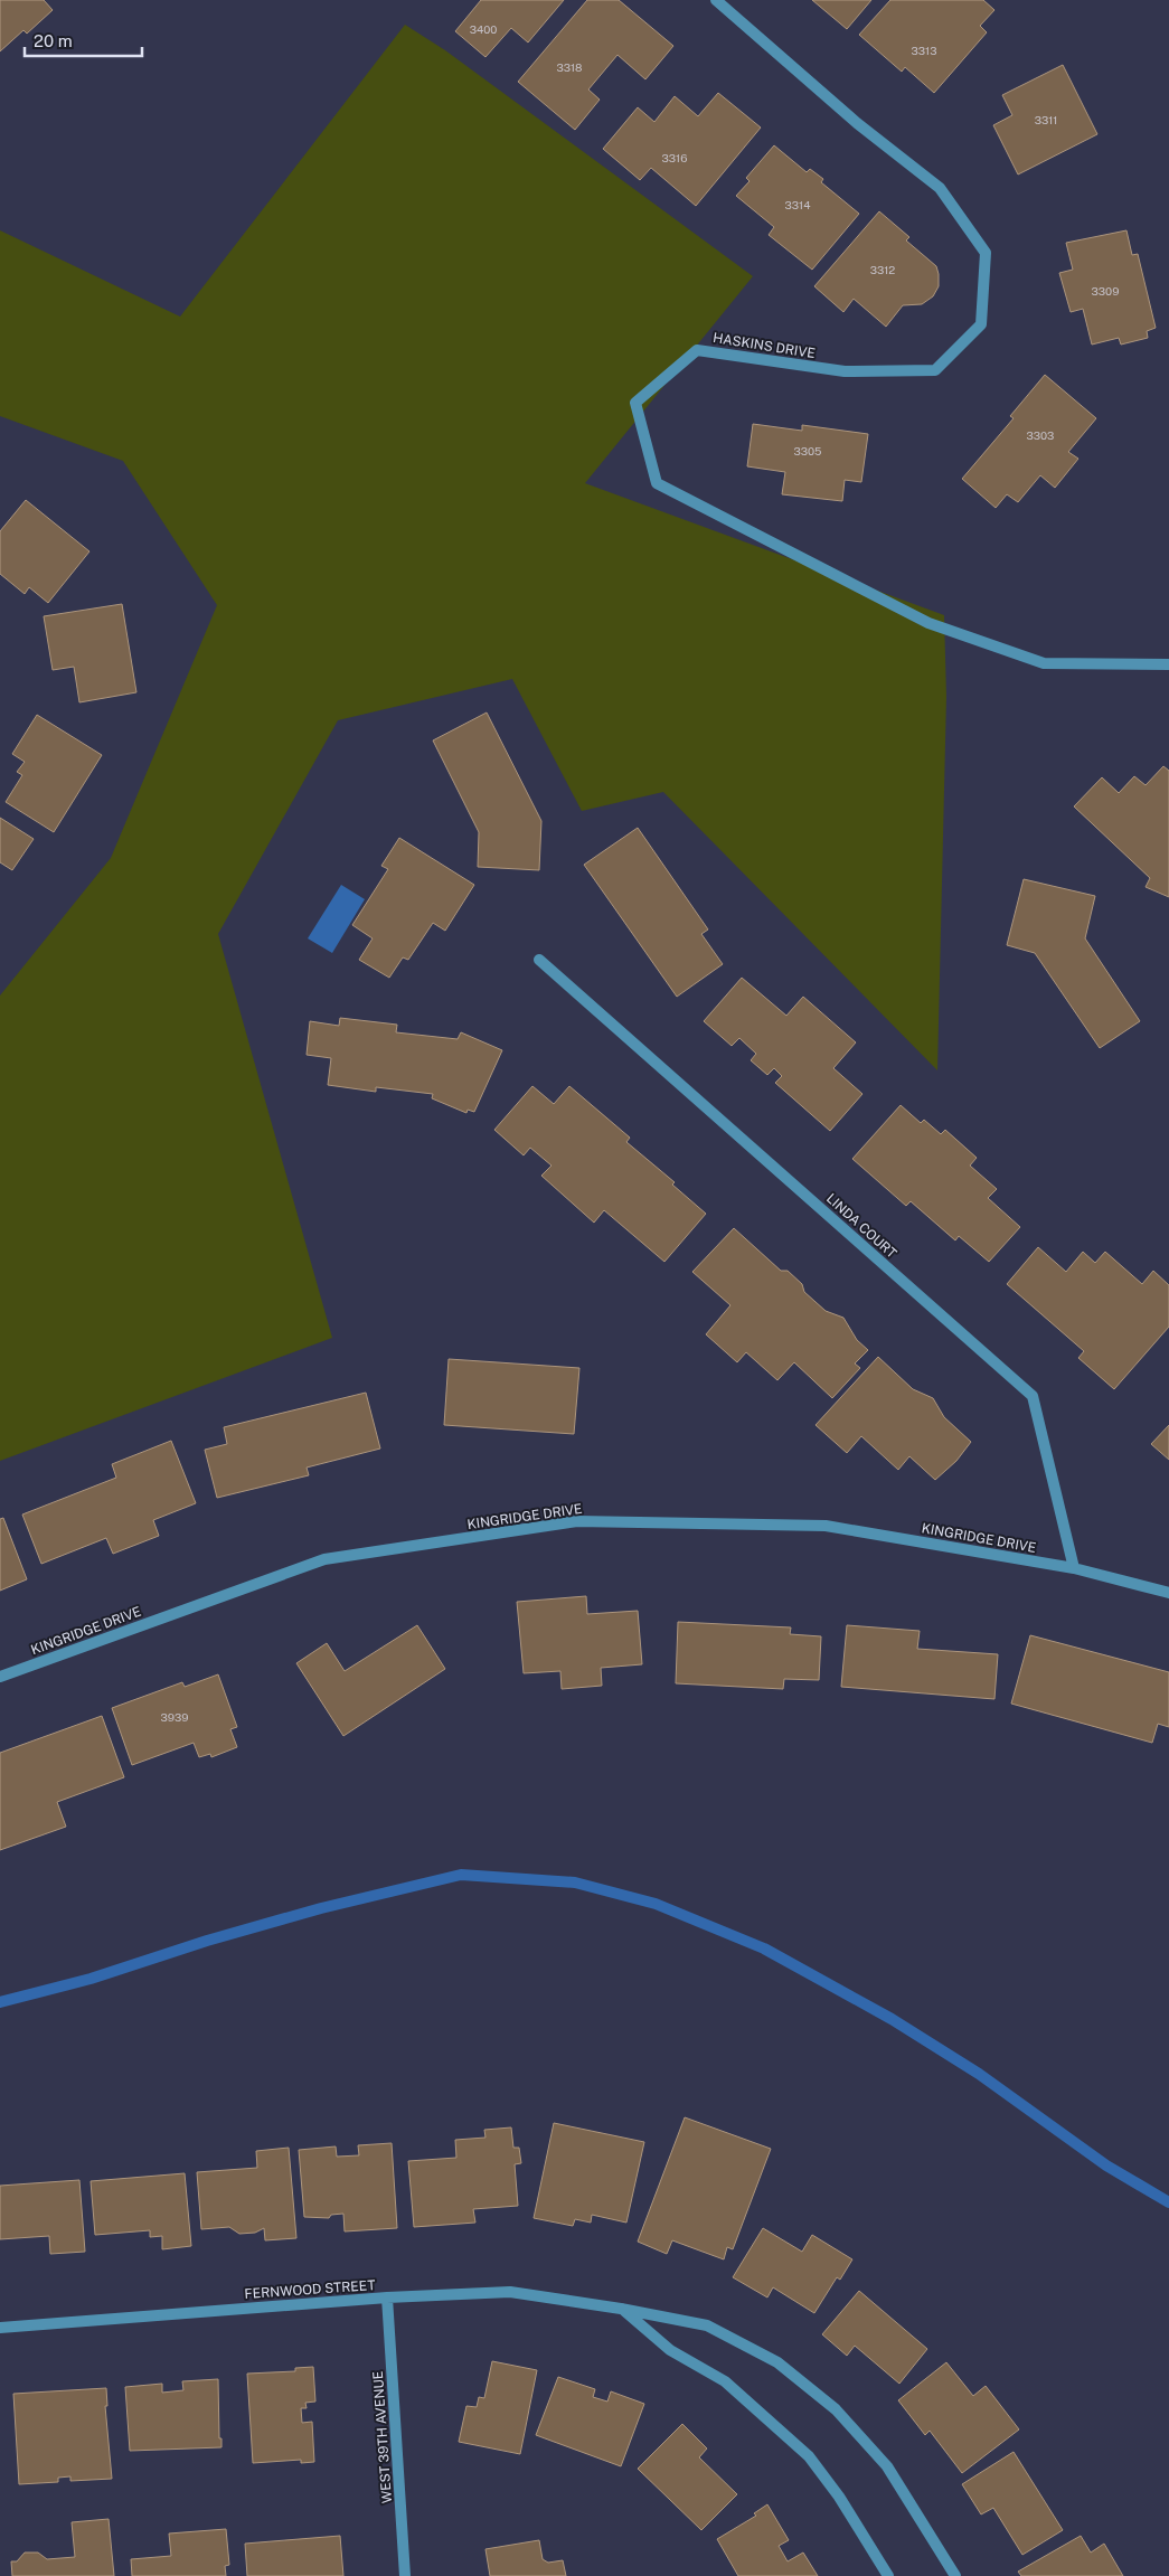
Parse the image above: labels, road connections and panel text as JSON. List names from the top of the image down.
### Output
{
  "streets": {
    "street": [
      "HASKINS DRIVE",
      "LINDA COURT",
      "KINGRIDGE DRIVE",
      "FERNWOOD STREET",
      "WEST 39TH AVENUE"
    ]
  },
  "crossings": [
    ["LINDA COURT", "KINGRIDGE DRIVE"],
    ["FERNWOOD STREET", "WEST 39TH AVENUE"]
  ],
  "house_numbers": [
    "3400",
    "3313",
    "3318",
    "3311",
    "3316",
    "3314",
    "3312",
    "3309",
    "3303",
    "3305",
    "3939"
  ],
  "scale_bar": "20 m"
}
